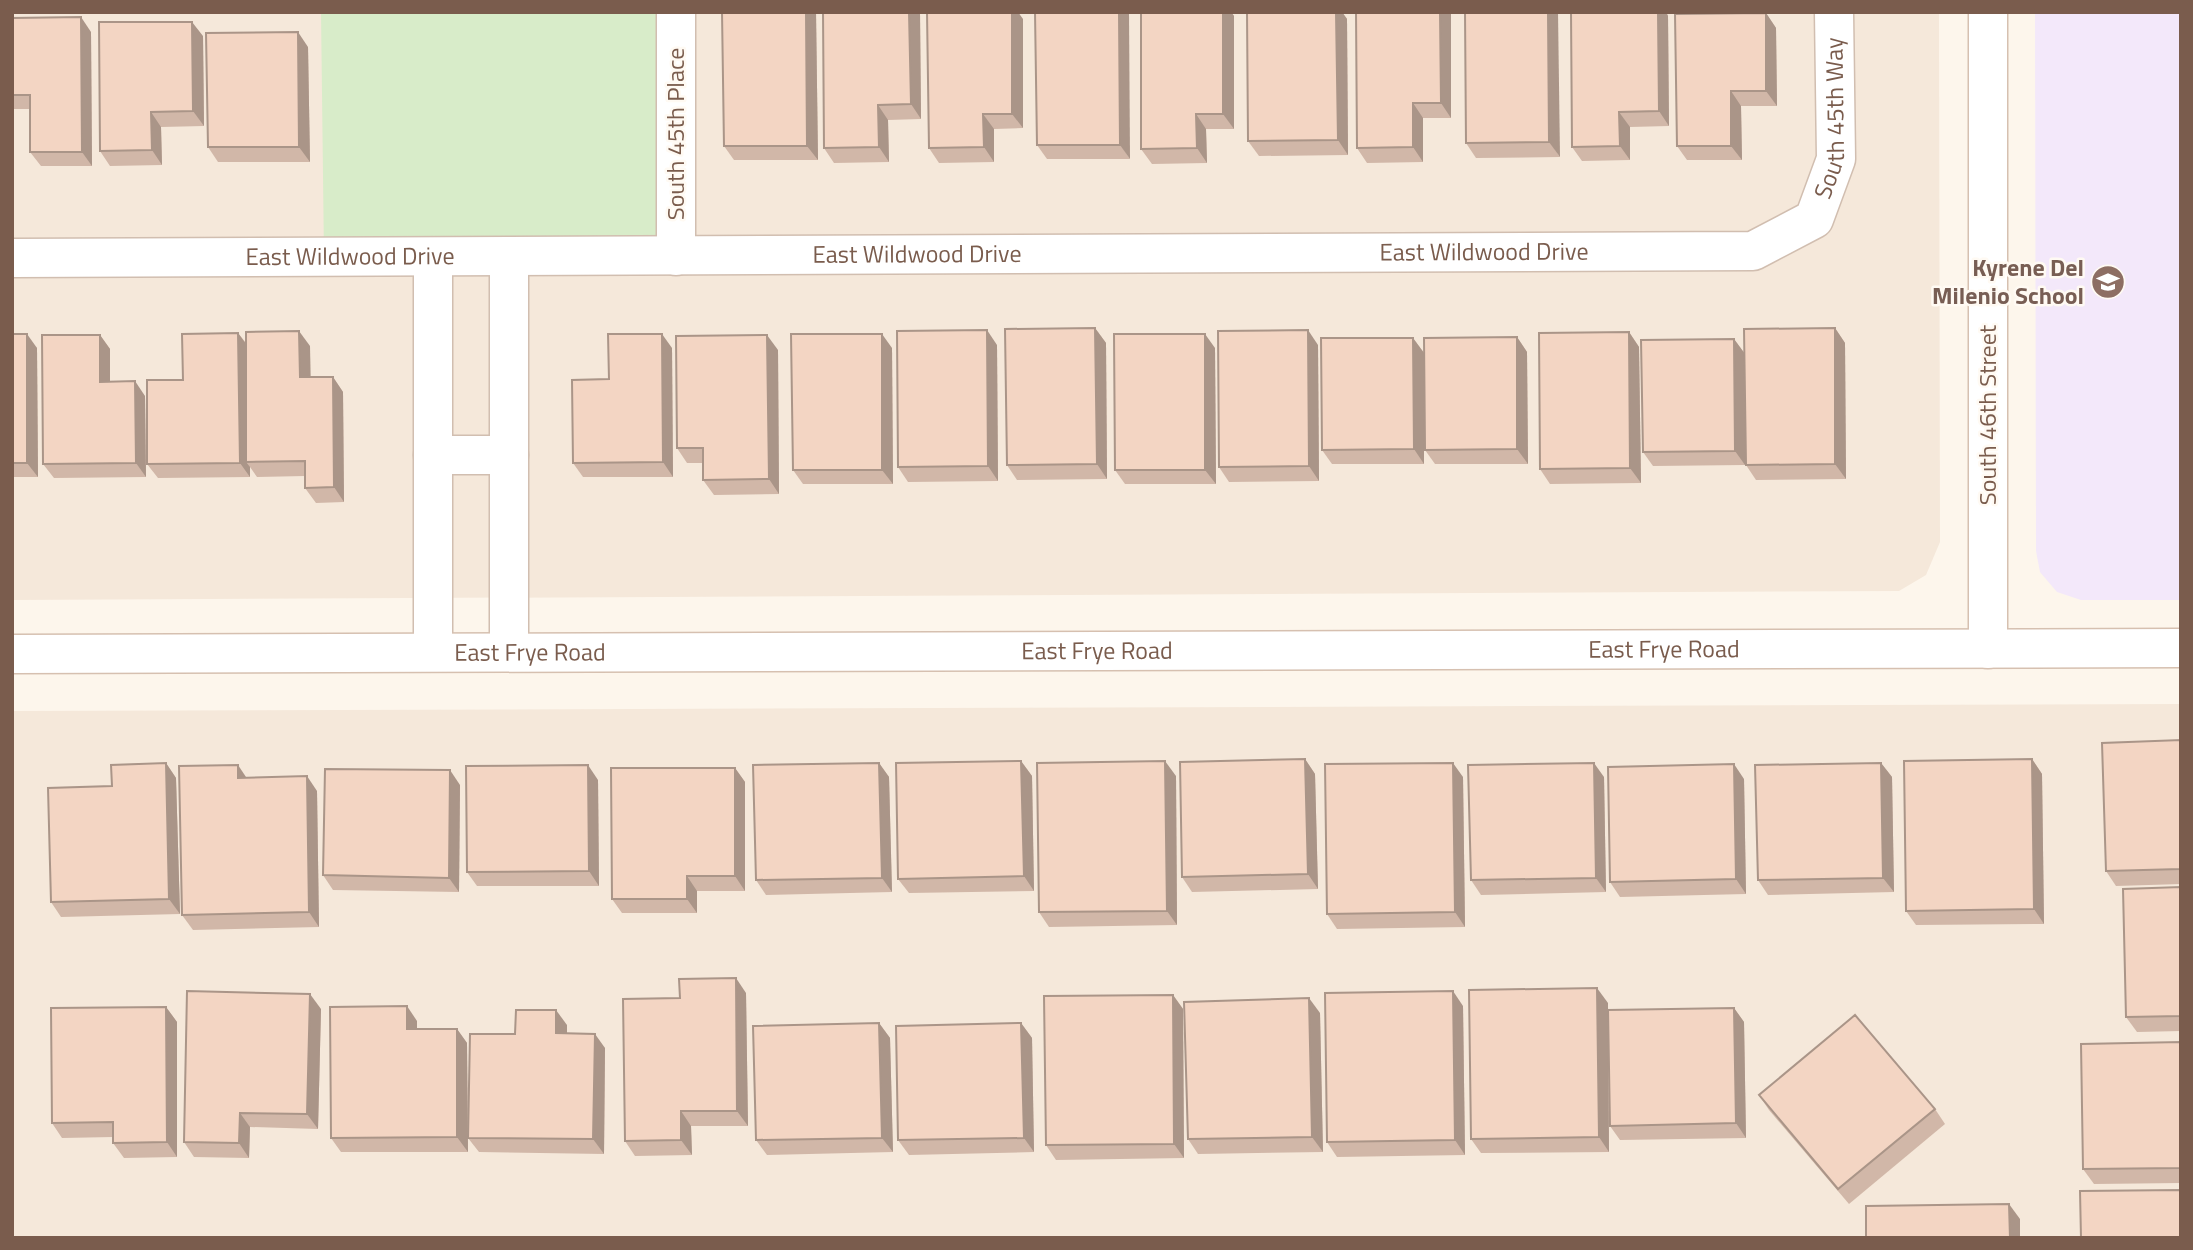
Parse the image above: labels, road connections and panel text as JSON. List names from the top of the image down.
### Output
{
  "streets": {
    "street": [
      "South 45th Way",
      "South 45th Place",
      "East Wildwood Drive",
      "South 46th Street",
      "East Frye Road"
    ]
  },
  "crossings": [
    ["South 45th Way", "East Wildwood Drive"],
    ["South 45th Place", "East Wildwood Drive"],
    ["South 46th Street", "East Frye Road"]
  ],
  "places": {
    "school or university": ["Kyrene Del Milenio School"]
  }
}
